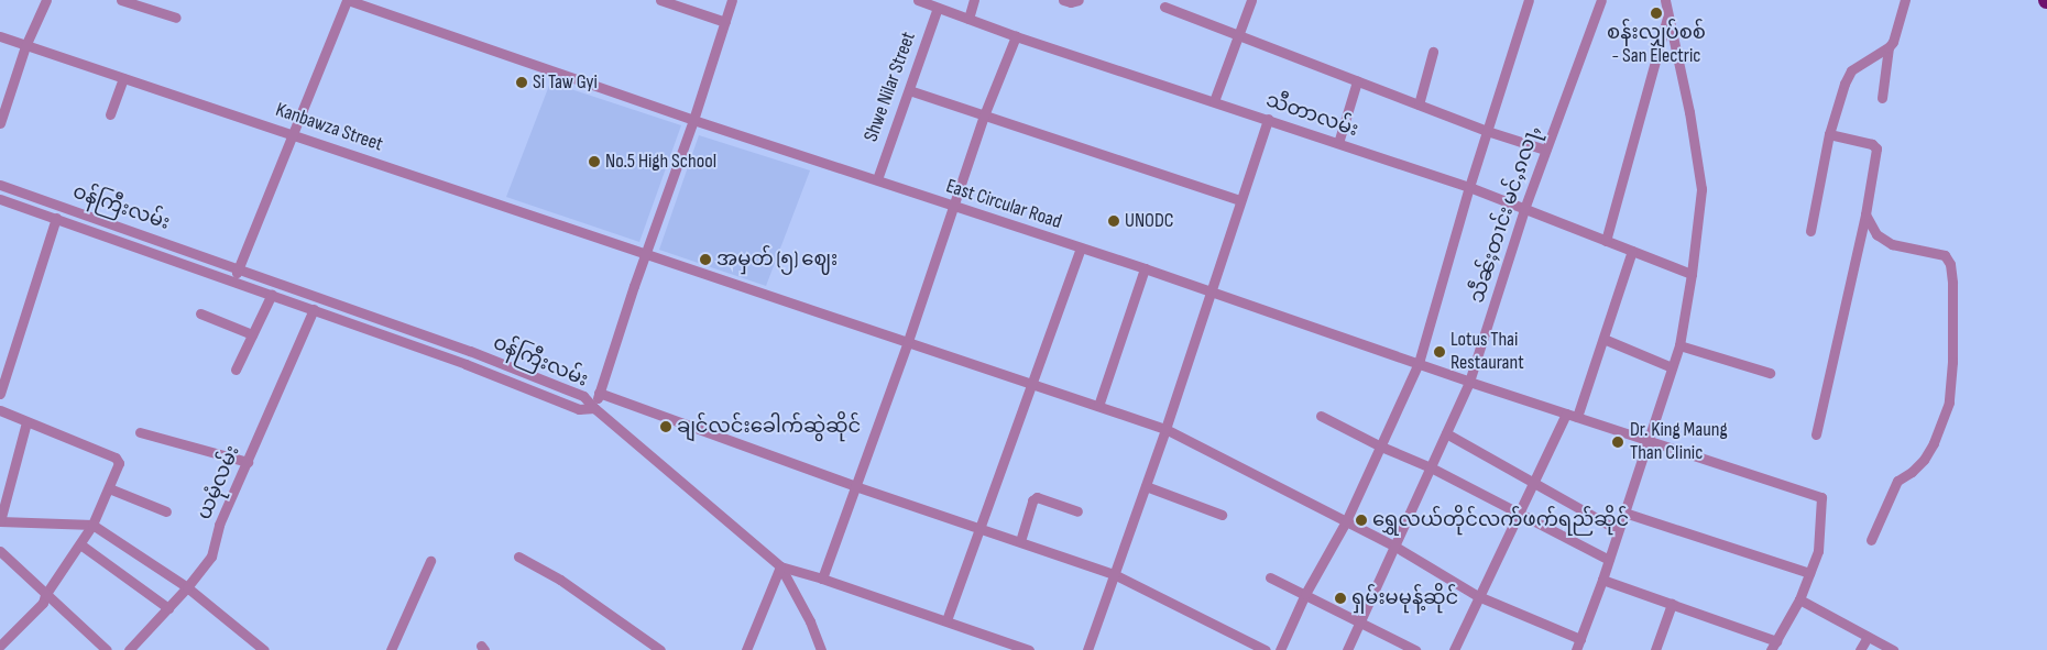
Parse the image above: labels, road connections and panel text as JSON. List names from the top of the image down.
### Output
{
  "streets": {
    "street": [
      "Shwe Nilar Street",
      "သီတာလမ်း",
      "Kanbawza Street",
      "East Circular Road",
      "ဝန်ကြီးလမ်း",
      "သဵၼ်ႈတၢင်း မင်ႇၵလႃႇ",
      "ယမုံလမ်း"
    ]
  },
  "crossings": [
    ["Shwe Nilar Street", "သီတာလမ်း"],
    ["Shwe Nilar Street", "East Circular Road"],
    ["သီတာလမ်း", "သဵၼ်ႈတၢင်း မင်ႇၵလႃႇ"],
    ["Kanbawza Street", "သဵၼ်ႈတၢင်း မင်ႇၵလႃႇ"],
    ["East Circular Road", "သဵၼ်ႈတၢင်း မင်ႇၵလႃႇ"],
    ["ဝန်ကြီးလမ်း", "ယမုံလမ်း"]
  ],
  "places": [
    "စန်းလျှပ်စစ် - San Electric",
    "Si Taw Gyi",
    "No.5 High School",
    "UNODC",
    "အမှတ် (၅) ဈေး",
    "Lotus Thai Restaurant",
    "ချင်လင်းခေါက်ဆွဲဆိုင်",
    "Dr. King Maung Than Clinic",
    "ရွှေလယ်တိုင်လက်ဖက်ရည်ဆိုင်",
    "ရှမ်းမမုန့်ဆိုင်"
  ]
}
